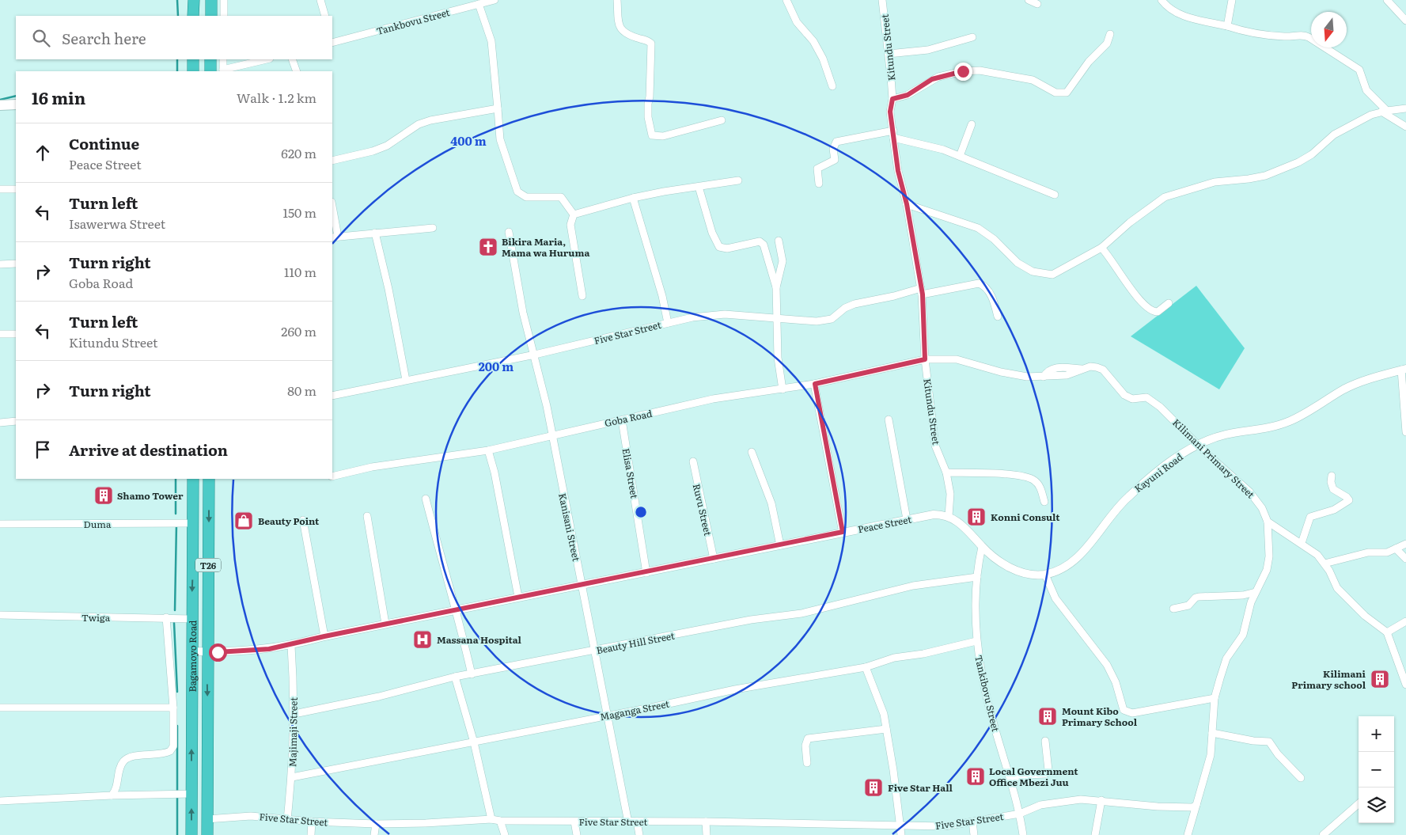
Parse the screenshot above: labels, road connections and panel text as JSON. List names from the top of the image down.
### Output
{
  "streets": {
    "highway": ["T26", "Bagamoyo Road"],
    "street": [
      "Tankbovu Street",
      "Kitundu Street",
      "Five Star Street",
      "Goba Road",
      "Kilimani Primary Street",
      "Kayuni Road",
      "Elisa Street",
      "Ruvu Street",
      "Duma",
      "Peace Street",
      "Kanisani Street",
      "Twiga",
      "Beauty Hill Street",
      "Tankibovu Street",
      "Maganga Street",
      "Majimaji Street"
    ]
  },
  "crossings": [
    ["Kitundu Street", "Five Star Street"],
    ["Kitundu Street", "Goba Road"],
    ["Kitundu Street", "Kilimani Primary Street"],
    ["Kitundu Street", "Peace Street"],
    ["Five Star Street", "Kanisani Street"],
    ["Five Star Street", "Bagamoyo Road"],
    ["Five Star Street", "Tankibovu Street"],
    ["Five Star Street", "Majimaji Street"],
    ["Goba Road", "Kilimani Primary Street"],
    ["Goba Road", "Elisa Street"],
    ["Goba Road", "Kanisani Street"],
    ["Kilimani Primary Street", "Kayuni Road"],
    ["Elisa Street", "Peace Street"],
    ["Ruvu Street", "Peace Street"],
    ["Duma", "Bagamoyo Road"],
    ["Peace Street", "Kanisani Street"],
    ["Peace Street", "Bagamoyo Road"],
    ["Peace Street", "Majimaji Street"],
    ["Kanisani Street", "Beauty Hill Street"],
    ["Kanisani Street", "Maganga Street"],
    ["Twiga", "Bagamoyo Road"],
    ["Beauty Hill Street", "Tankibovu Street"],
    ["Beauty Hill Street", "Majimaji Street"],
    ["Tankibovu Street", "Maganga Street"],
    ["Maganga Street", "Majimaji Street"]
  ],
  "places": {
    "church": ["Bikira Maria, Mama wa Huruma"],
    "building": [
      "Shamo Tower",
      "Konni Consult",
      "Kilimani Primary school",
      "Mount Kibo Primary School",
      "Local Government Office Mbezi Juu",
      "Five Star Hall"
    ],
    "shop": ["Beauty Point"],
    "hospital": ["Massana Hospital"]
  },
  "north": "bottom",
  "page": {
    "search": "Search here",
    "heading": ["16 min", "Walk · 1.2 km"],
    "list": [
      ["Continue", "Peace Street", "620 m"],
      ["Turn left", "Isawerwa Street", "150 m"],
      ["Turn right", "Goba Road", "110 m"],
      ["Turn left", "Kitundu Street", "260 m"],
      ["Turn right", "80 m"],
      "Arrive at destination"
    ],
    "map_buttons": ["+", "−"]
  },
  "rings": ["400 m", "200 m"]
}
